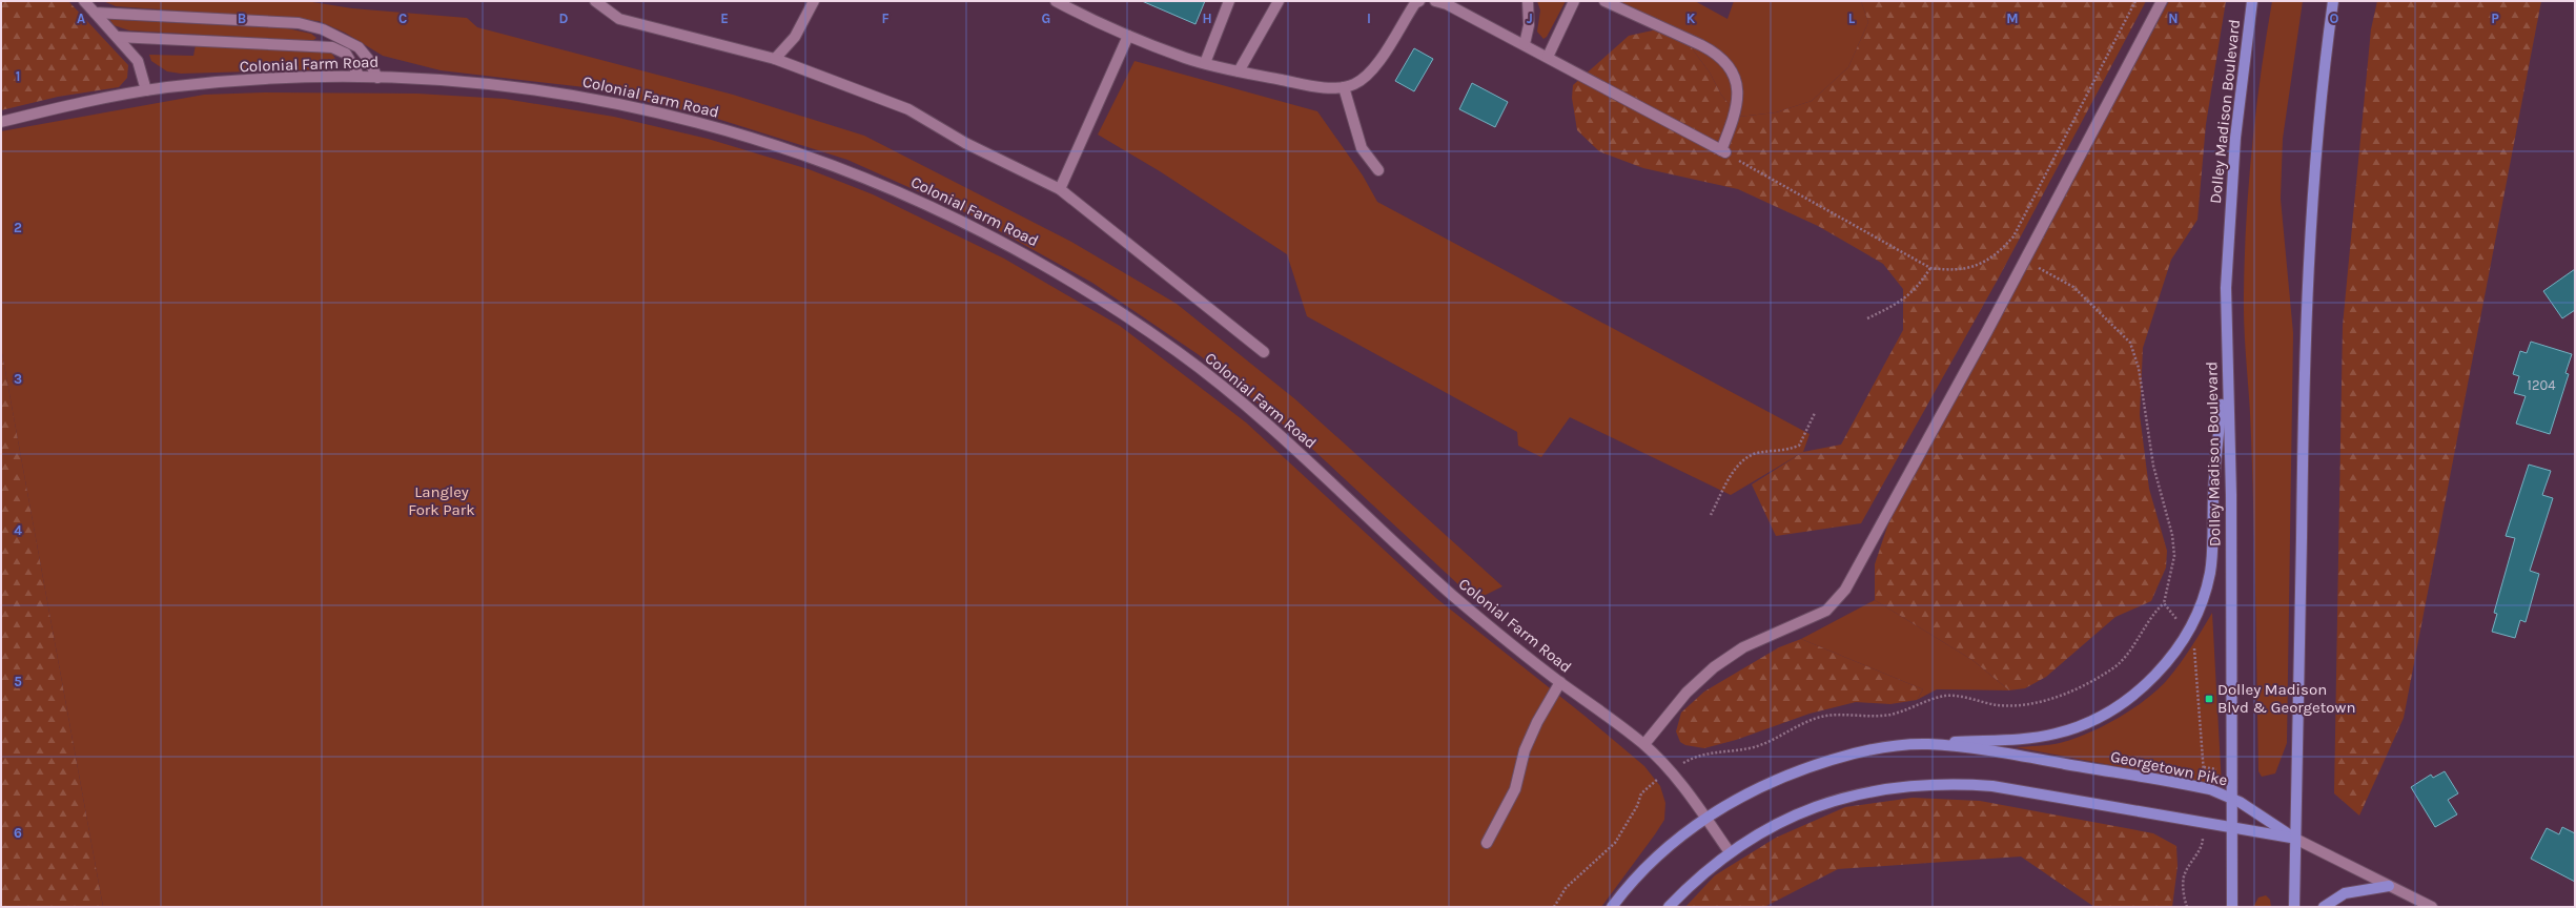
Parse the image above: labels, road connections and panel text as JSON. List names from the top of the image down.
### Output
{
  "streets": {
    "main road": ["Dolley Madison Boulevard", "Georgetown Pike"],
    "street": ["Colonial Farm Road"]
  },
  "crossings": [
    ["Colonial Farm Road", "Georgetown Pike"],
    ["Dolley Madison Boulevard", "Georgetown Pike"]
  ],
  "parks": ["Langley Fork Park"],
  "places": {
    "transit": ["Dolley Madison Blvd & Georgetown"]
  },
  "house_numbers": ["1204"],
  "grid": {
    "columns": [
      "A",
      "B",
      "C",
      "D",
      "E",
      "F",
      "G",
      "H",
      "I",
      "J",
      "K",
      "L",
      "M",
      "N",
      "O",
      "P"
    ],
    "rows": [
      "1",
      "2",
      "3",
      "4",
      "5",
      "6"
    ]
  }
}
